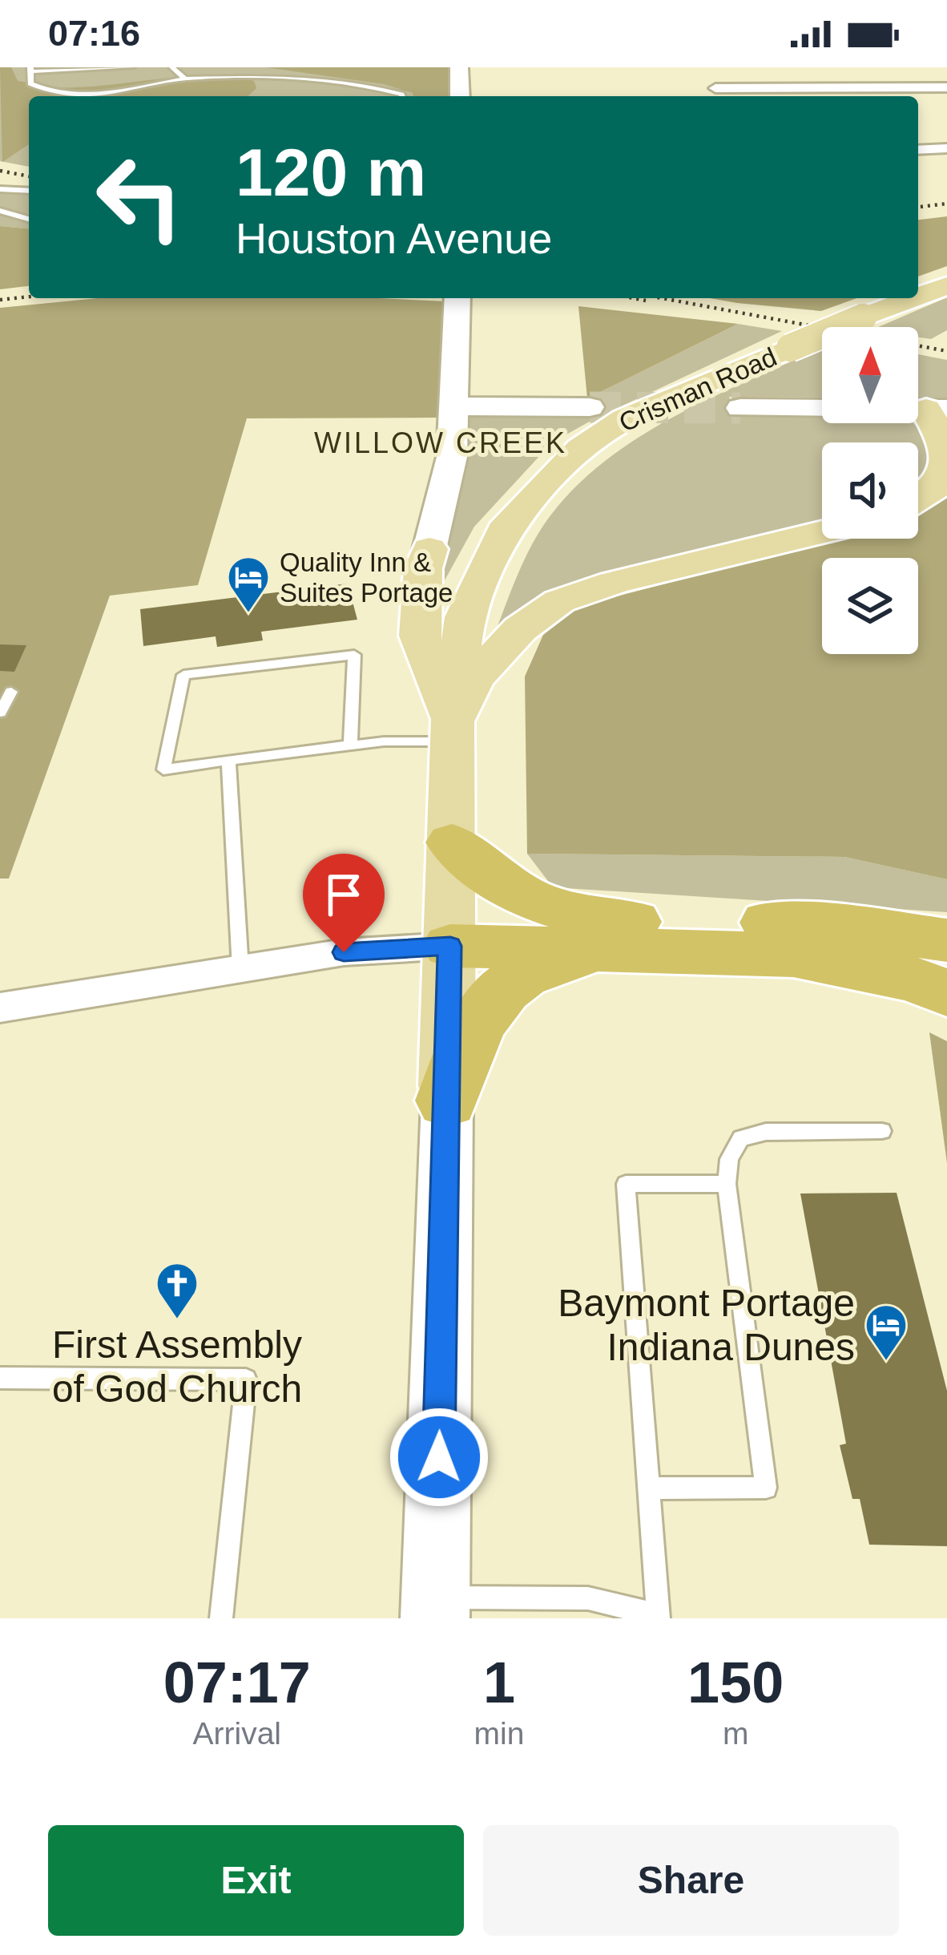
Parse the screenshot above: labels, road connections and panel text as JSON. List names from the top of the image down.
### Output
{
  "streets": {
    "main road": ["Crisman Road"]
  },
  "districts": ["WILLOW CREEK"],
  "places": {
    "hotel": ["Quality Inn & Suites Portage", "Baymont Portage Indiana Dunes"],
    "church": ["First Assembly of God Church"]
  },
  "north": "top",
  "page": {
    "status": "07:16",
    "turn": ["120 m", "Houston Avenue"],
    "eta": [
      "07:17",
      "Arrival",
      "1",
      "min",
      "150",
      "m"
    ],
    "buttons": ["Exit", "Share"]
  }
}
